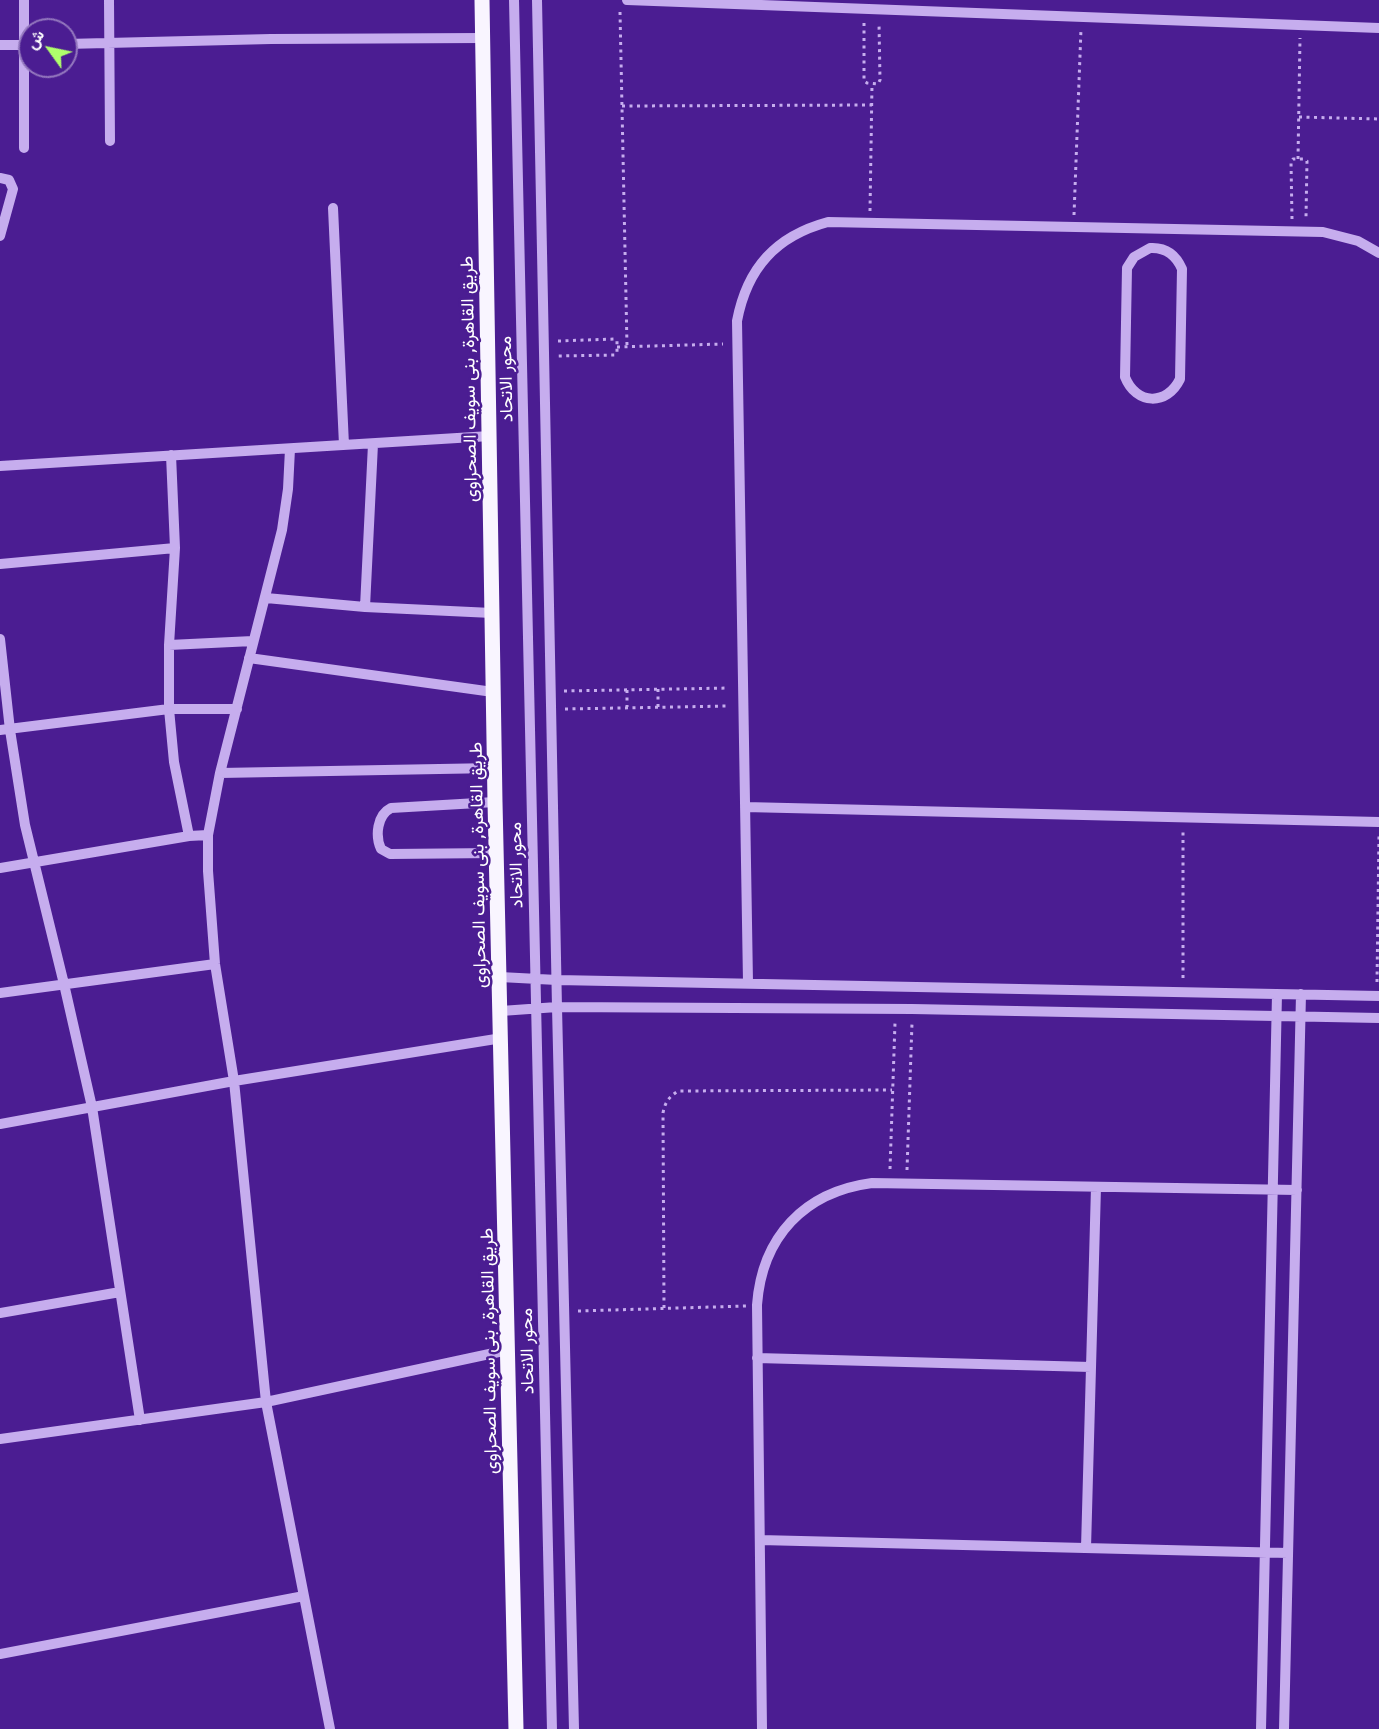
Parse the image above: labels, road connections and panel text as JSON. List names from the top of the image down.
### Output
{
  "streets": {
    "main road": ["طريق القاهرة, بنى سويف الصحراوى"],
    "street": ["محور الاتحاد"]
  },
  "north": "top left"
}
